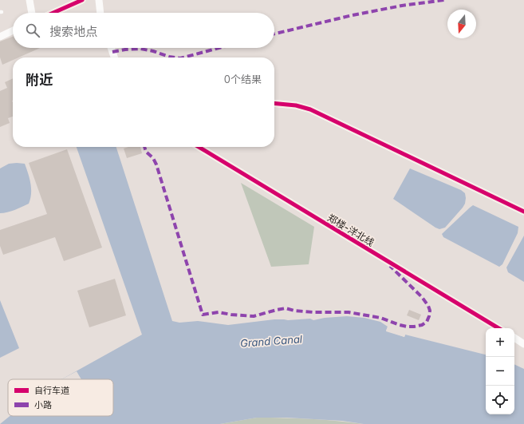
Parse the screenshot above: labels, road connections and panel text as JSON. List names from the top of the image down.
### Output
{
  "streets": {
    "street": ["郑楼-洋北线"]
  },
  "water": ["Grand Canal"],
  "legend": ["自行车道", "小路"],
  "north": "bottom",
  "page": {
    "search": "搜索地点",
    "heading": ["附近", "0个结果"],
    "map_buttons": ["+", "−"]
  }
}
